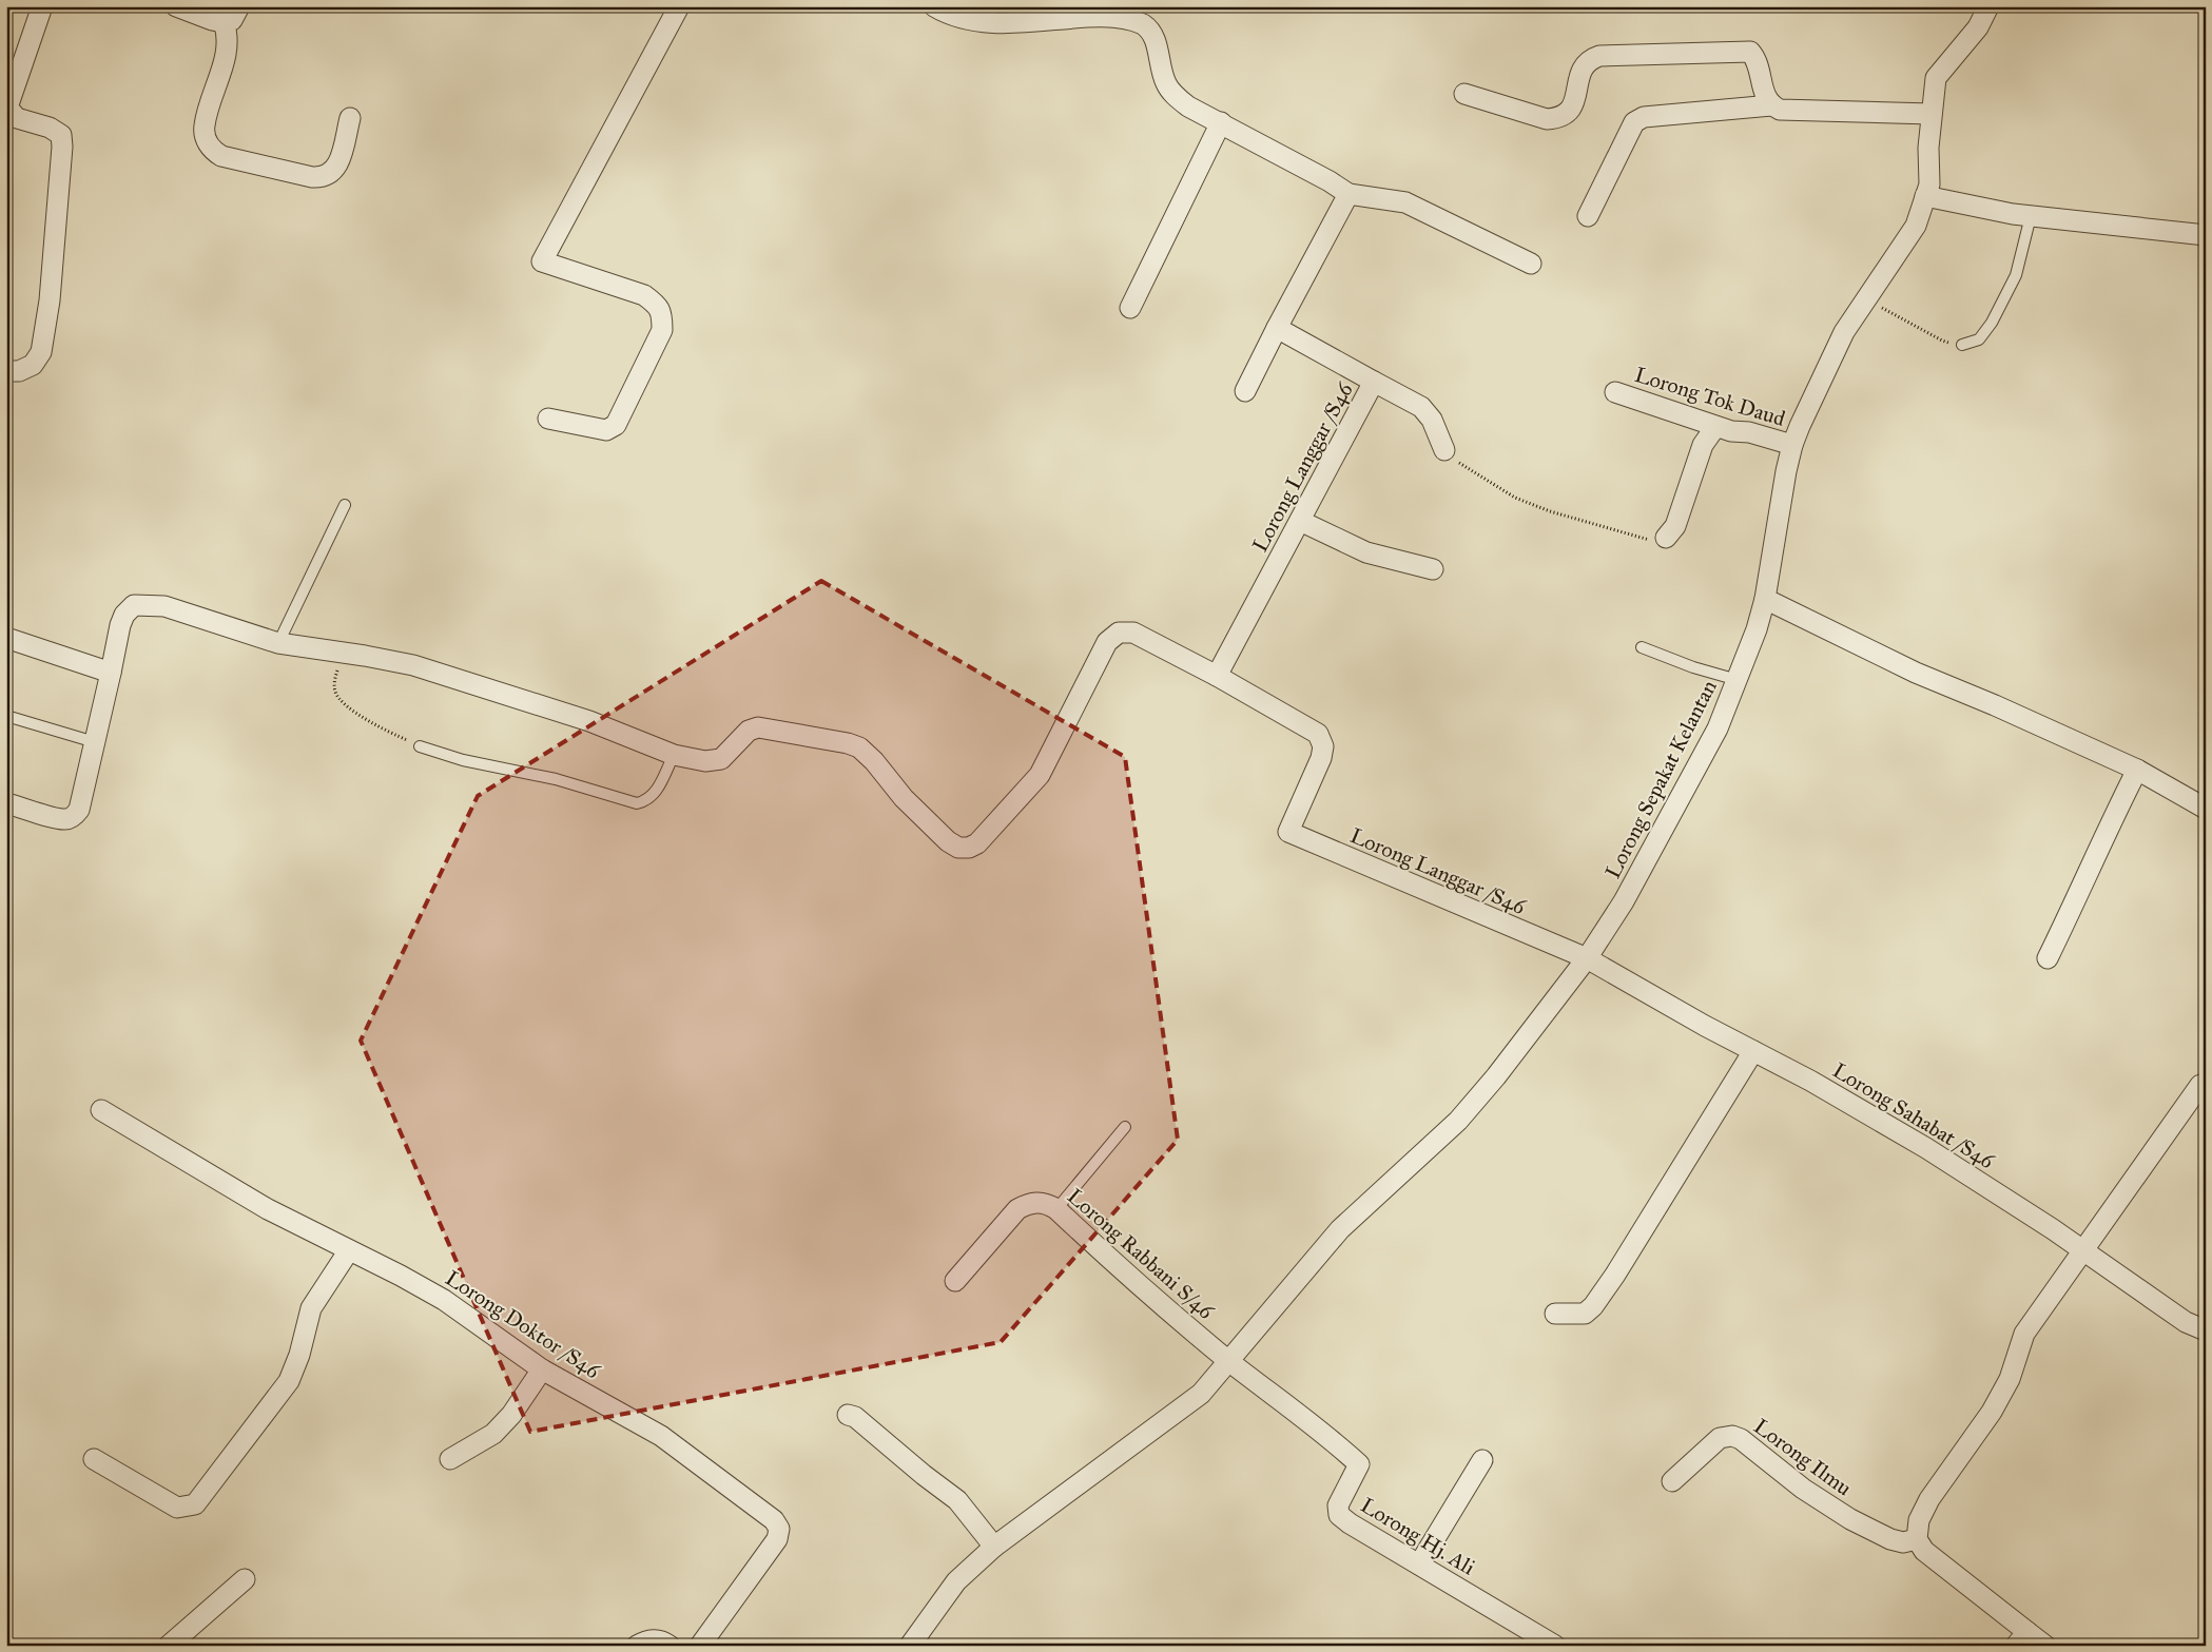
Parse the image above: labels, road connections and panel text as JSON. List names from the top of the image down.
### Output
{
  "streets": {
    "street": [
      "Lorong Tok Daud",
      "Lorong Langgar /S46",
      "Lorong Sepakat Kelantan",
      "Lorong Sahabat /S46",
      "Lorong Rabbani S/46",
      "Lorong Doktor /S46",
      "Lorong Ilmu",
      "Lorong Hj. Ali"
    ]
  },
  "crossings": [
    ["Lorong Tok Daud", "Lorong Sepakat Kelantan"],
    ["Lorong Langgar /S46", "Lorong Sepakat Kelantan"],
    ["Lorong Langgar /S46", "Lorong Sahabat /S46"],
    ["Lorong Sepakat Kelantan", "Lorong Sahabat /S46"],
    ["Lorong Sepakat Kelantan", "Lorong Rabbani S/46"],
    ["Lorong Sepakat Kelantan", "Lorong Hj. Ali"],
    ["Lorong Rabbani S/46", "Lorong Hj. Ali"]
  ]
}
